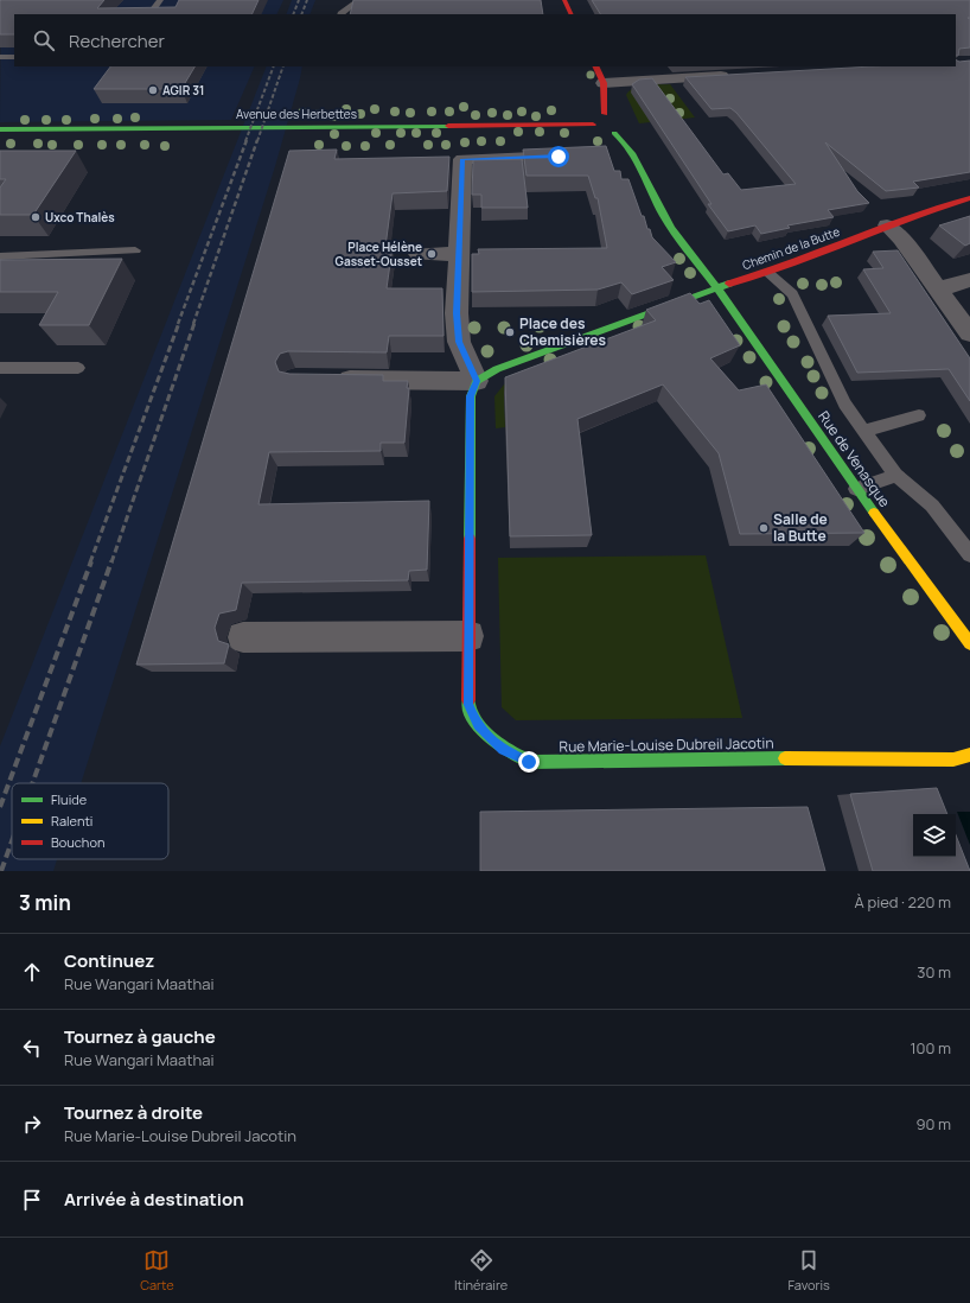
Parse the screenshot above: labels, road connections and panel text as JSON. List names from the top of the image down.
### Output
{
  "streets": {
    "street": [
      "Avenue des Herbettes",
      "Chemin de la Butte",
      "Rue de Venasque",
      "Rue Marie-Louise Dubreil Jacotin"
    ]
  },
  "crossings": [
    ["Chemin de la Butte", "Rue de Venasque"],
    ["Chemin de la Butte", "Rue Marie-Louise Dubreil Jacotin"]
  ],
  "places": [
    "AGIR 31",
    "Uxco Thalès",
    "Place Hélène Gasset-Ousset",
    "Place des Chemisières",
    "Salle de la Butte"
  ],
  "legend": ["Fluide", "Ralenti", "Bouchon"],
  "page": {
    "search": "Rechercher",
    "heading": ["3 min", "À pied · 220 m"],
    "list": [
      ["Continuez", "Rue Wangari Maathai", "30 m"],
      ["Tournez à gauche", "Rue Wangari Maathai", "100 m"],
      ["Tournez à droite", "Rue Marie-Louise Dubreil Jacotin", "90 m"],
      "Arrivée à destination"
    ],
    "nav": ["Carte", "Itinéraire", "Favoris"]
  }
}
